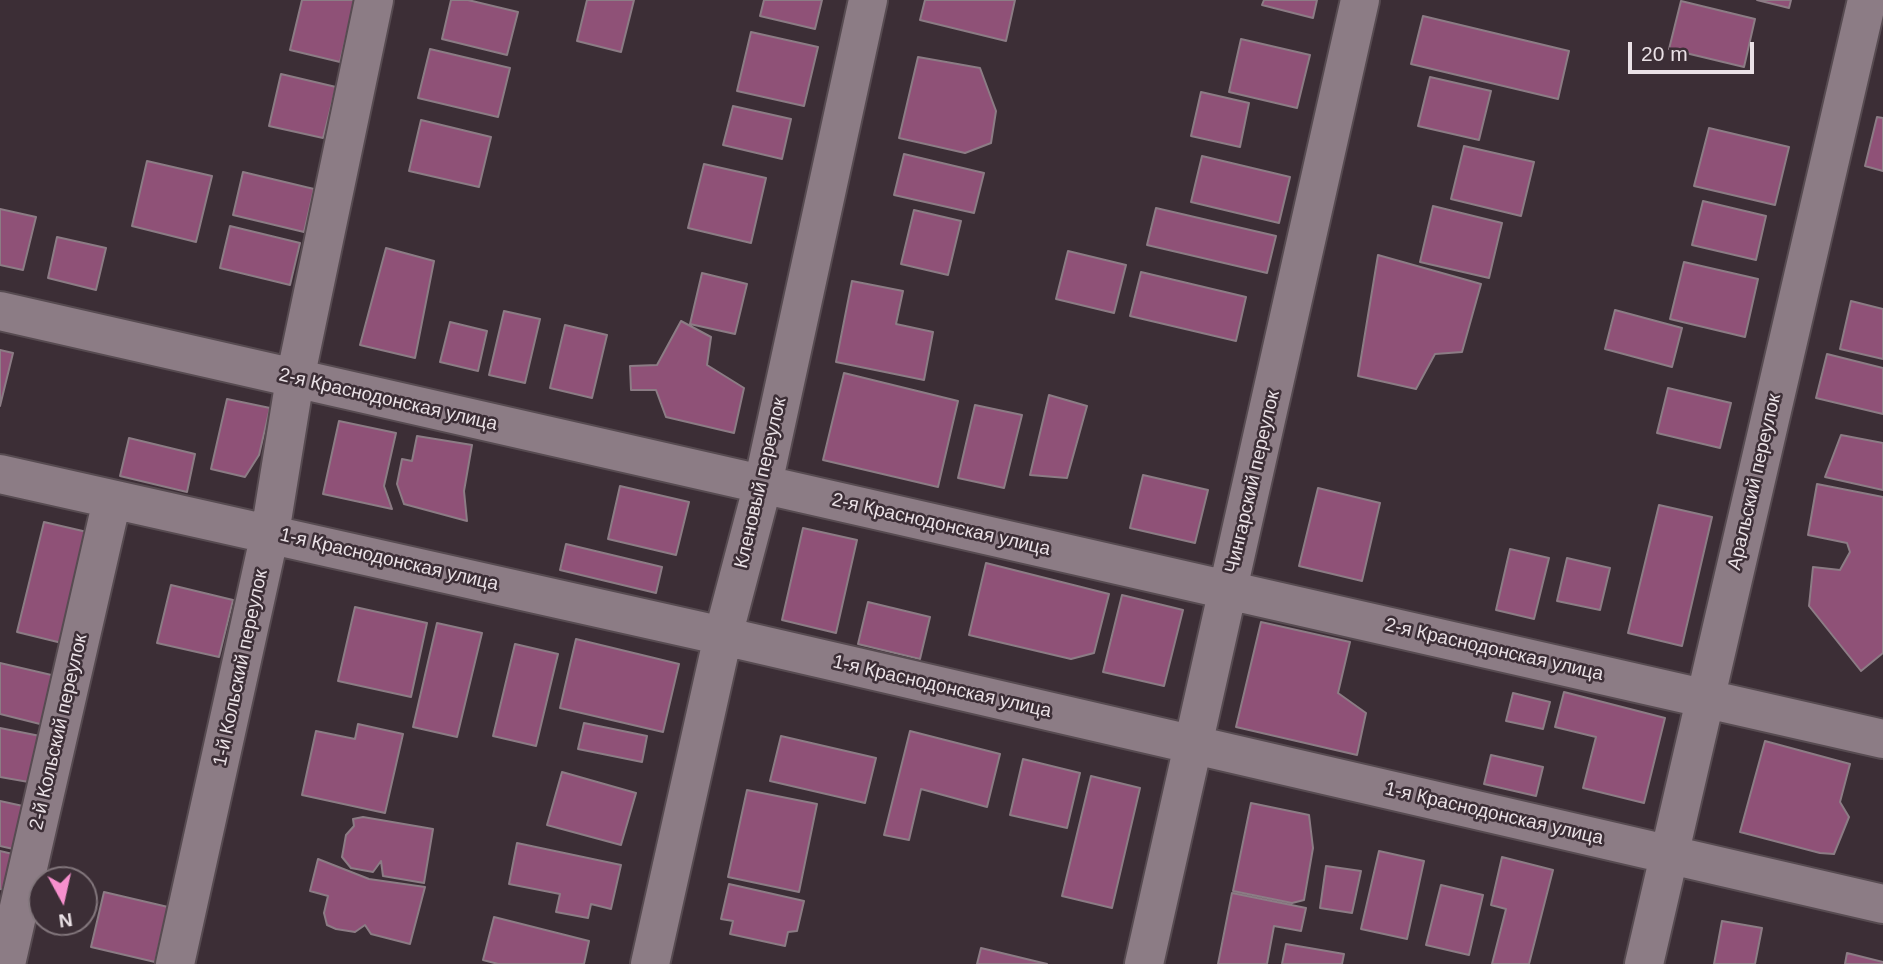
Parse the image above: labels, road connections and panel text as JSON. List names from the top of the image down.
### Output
{
  "streets": {
    "street": [
      "2-я Краснодонская улица",
      "Чингарский переулок",
      "Аральский переулок",
      "Кленовый переулок",
      "1-я Краснодонская улица",
      "1-й Кольский переулок",
      "2-й Кольский переулок"
    ]
  },
  "crossings": [
    ["2-я Краснодонская улица", "Чингарский переулок"],
    ["2-я Краснодонская улица", "Аральский переулок"],
    ["2-я Краснодонская улица", "Кленовый переулок"],
    ["2-я Краснодонская улица", "1-й Кольский переулок"],
    ["Чингарский переулок", "1-я Краснодонская улица"],
    ["Аральский переулок", "1-я Краснодонская улица"],
    ["Кленовый переулок", "1-я Краснодонская улица"],
    ["1-я Краснодонская улица", "1-й Кольский переулок"],
    ["1-я Краснодонская улица", "2-й Кольский переулок"]
  ],
  "scale_bar": "20 m",
  "north": "bottom"
}
